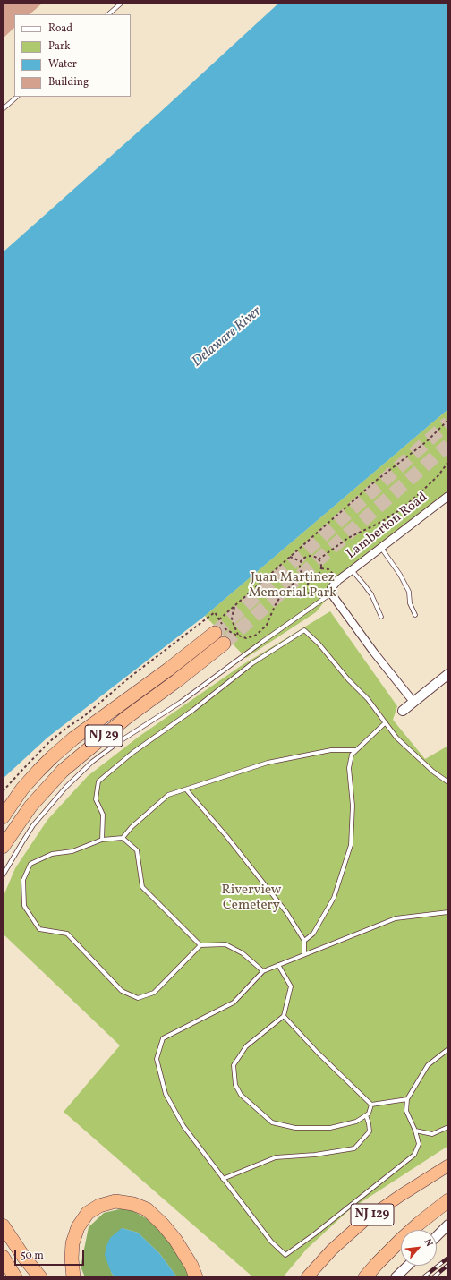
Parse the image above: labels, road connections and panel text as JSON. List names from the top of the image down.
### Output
{
  "streets": {
    "highway": ["NJ 29", "NJ 129"],
    "street": ["Lamberton Road"]
  },
  "water": ["Delaware River"],
  "parks": ["Juan Martinez Memorial Park", "Riverview Cemetery"],
  "legend": [
    "Road",
    "Park",
    "Water",
    "Building"
  ],
  "scale_bar": "50 m",
  "north": "top right"
}
